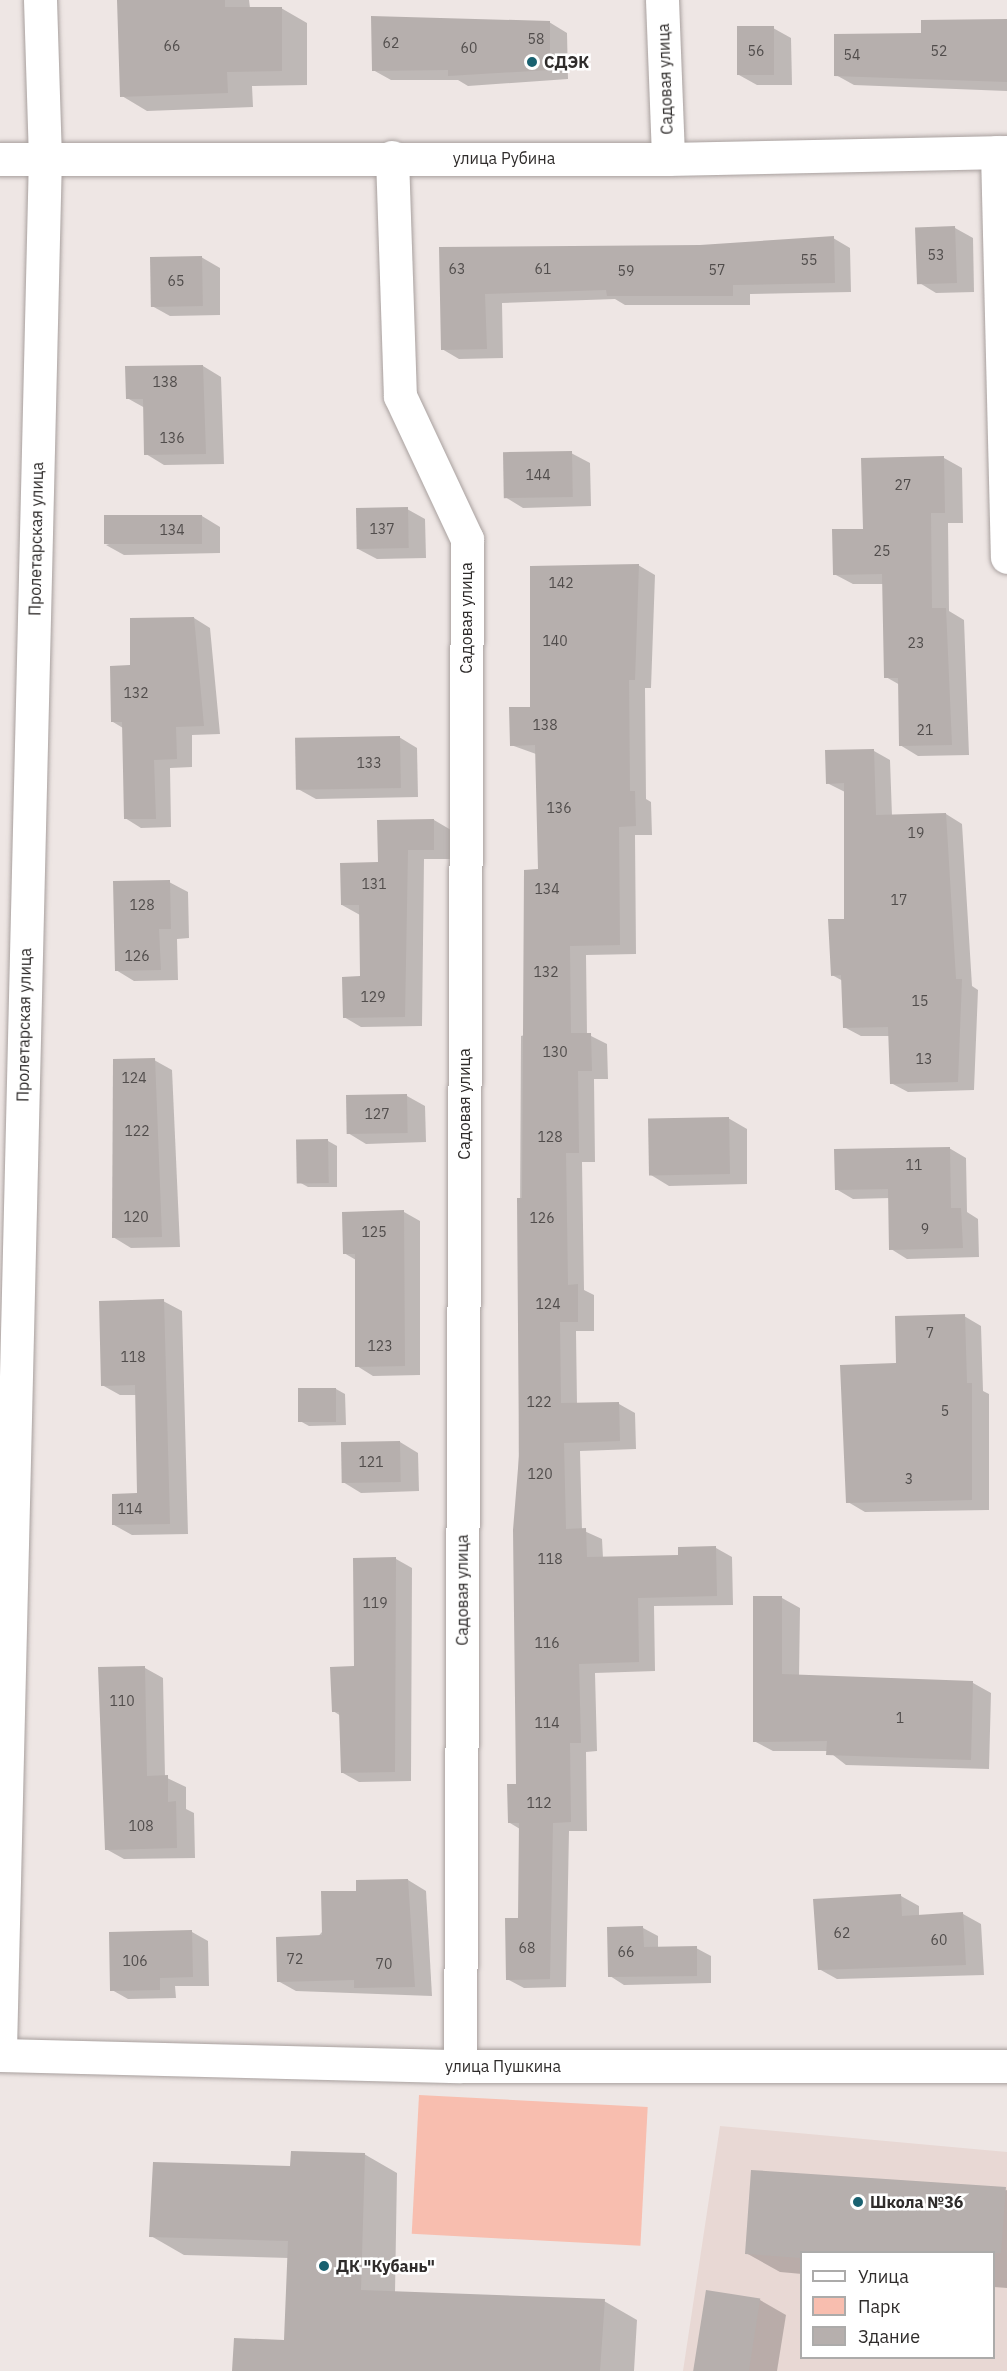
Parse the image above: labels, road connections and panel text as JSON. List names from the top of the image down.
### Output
{
  "streets": {
    "street": [
      "Садовая улица",
      "улица Рубина",
      "Пролетарская улица",
      "улица Пушкина"
    ]
  },
  "crossings": [
    ["Садовая улица", "улица Рубина"],
    ["Садовая улица", "улица Пушкина"],
    ["улица Рубина", "Пролетарская улица"]
  ],
  "places": ["СДЭК", "Школа №36", "ДК \"Кубань\""],
  "house_numbers": [
    "58",
    "62",
    "66",
    "60",
    "56",
    "52",
    "54",
    "53",
    "55",
    "63",
    "61",
    "57",
    "59",
    "65",
    "138",
    "136",
    "144",
    "27",
    "137",
    "134",
    "25",
    "142",
    "140",
    "23",
    "132",
    "138",
    "21",
    "133",
    "136",
    "19",
    "131",
    "134",
    "17",
    "128",
    "126",
    "132",
    "129",
    "15",
    "130",
    "13",
    "124",
    "127",
    "122",
    "128",
    "11",
    "120",
    "126",
    "9",
    "125",
    "124",
    "7",
    "123",
    "118",
    "122",
    "5",
    "121",
    "120",
    "3",
    "114",
    "118",
    "119",
    "116",
    "110",
    "1",
    "114",
    "112",
    "108",
    "62",
    "60",
    "68",
    "66",
    "72",
    "106",
    "70"
  ],
  "legend": ["Улица", "Парк", "Здание"]
}
